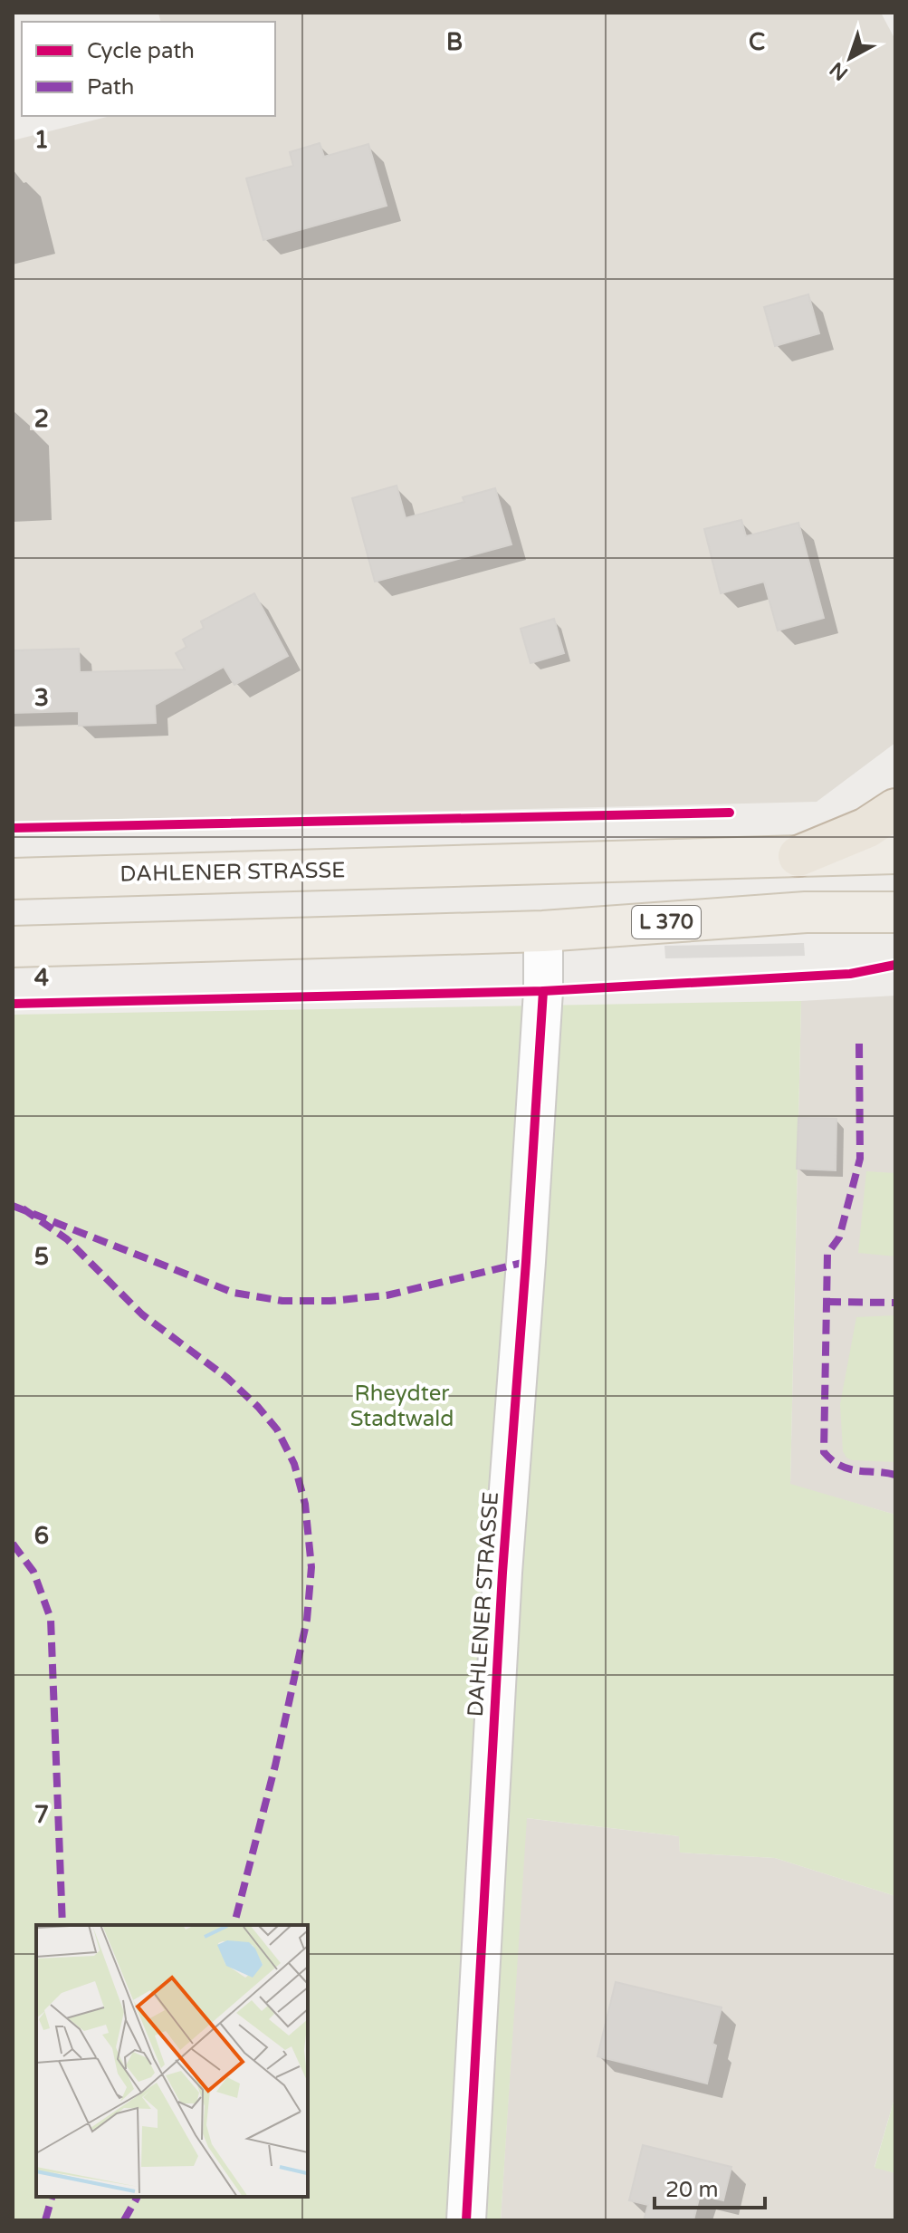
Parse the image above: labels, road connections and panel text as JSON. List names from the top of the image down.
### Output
{
  "streets": {
    "main road": ["DAHLENER STRASSE", "L 370"]
  },
  "crossings": [
    ["DAHLENER STRASSE", "L 370"]
  ],
  "parks": ["Rheydter Stadtwald"],
  "legend": ["Cycle path", "Path"],
  "scale_bar": "20 m",
  "north": "bottom left",
  "grid": {
    "columns": ["B", "C"],
    "rows": [
      "1",
      "2",
      "3",
      "4",
      "5",
      "6",
      "7"
    ]
  }
}
